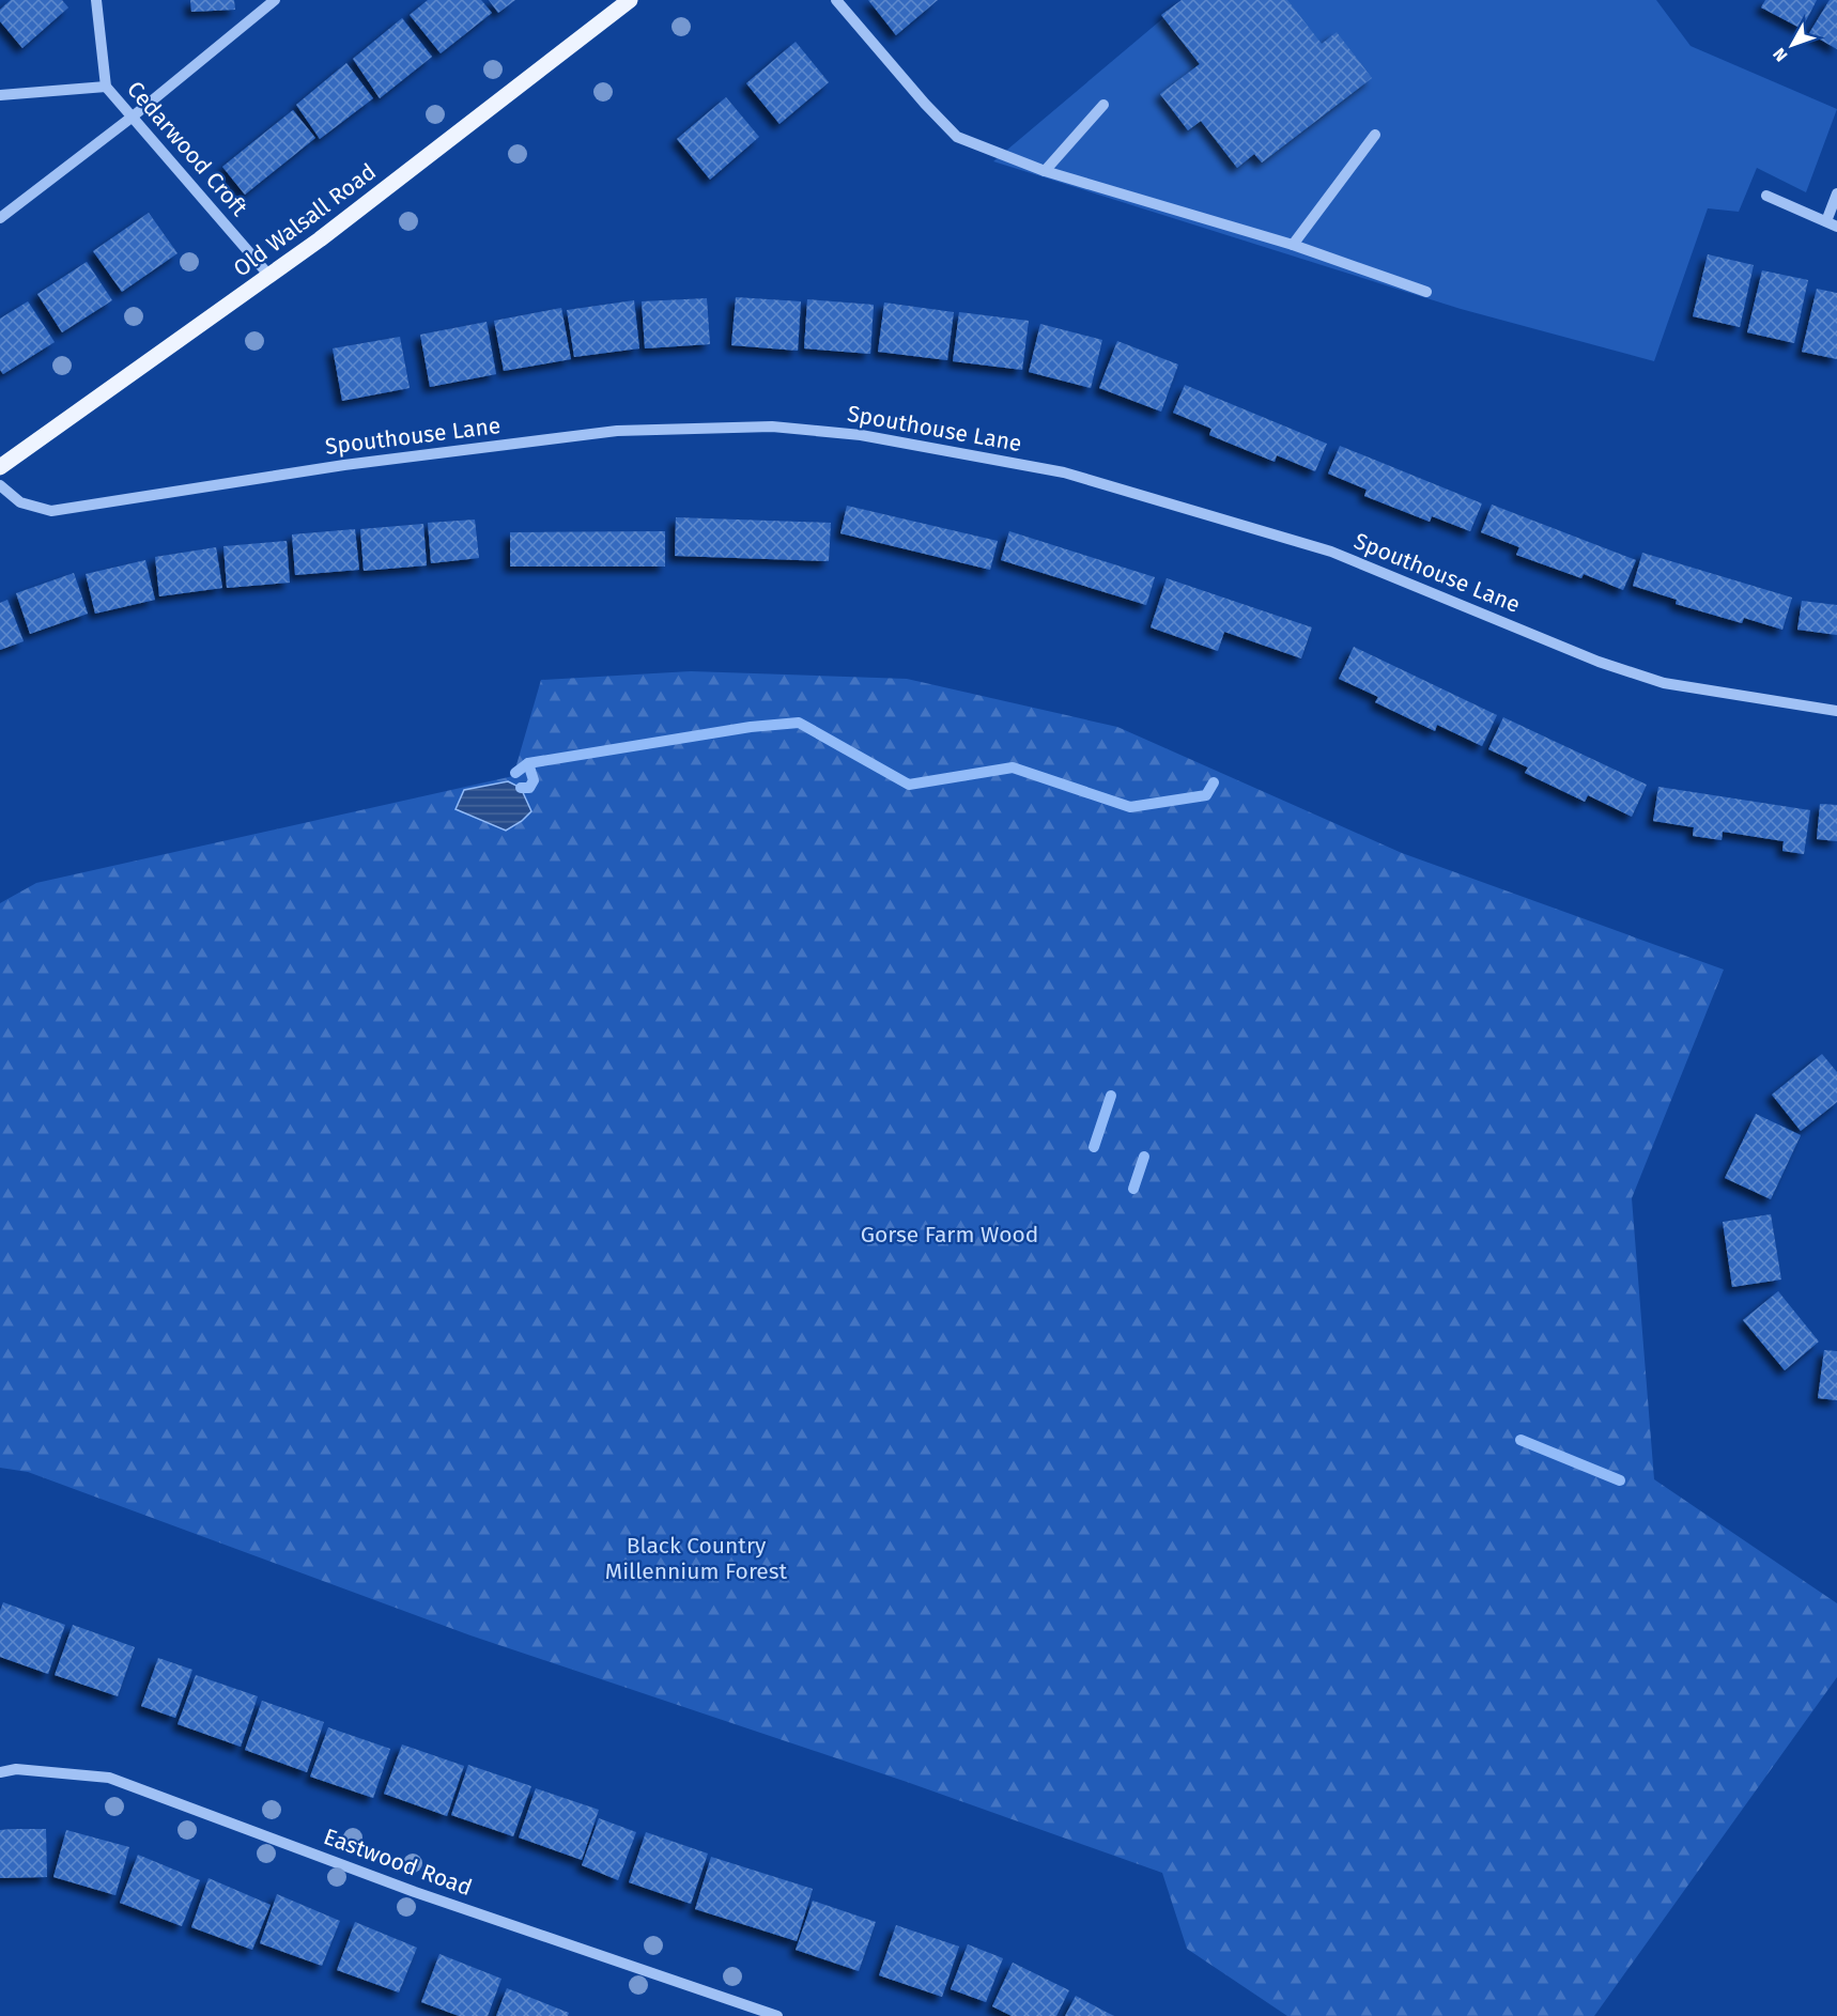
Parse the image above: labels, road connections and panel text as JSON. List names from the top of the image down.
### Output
{
  "streets": {
    "main road": ["Old Walsall Road"],
    "street": ["Cedarwood Croft", "Spouthouse Lane", "Eastwood Road"]
  },
  "crossings": [
    ["Cedarwood Croft", "Old Walsall Road"]
  ],
  "parks": ["Gorse Farm Wood", "Black Country Millennium Forest"],
  "north": "bottom left"
}
